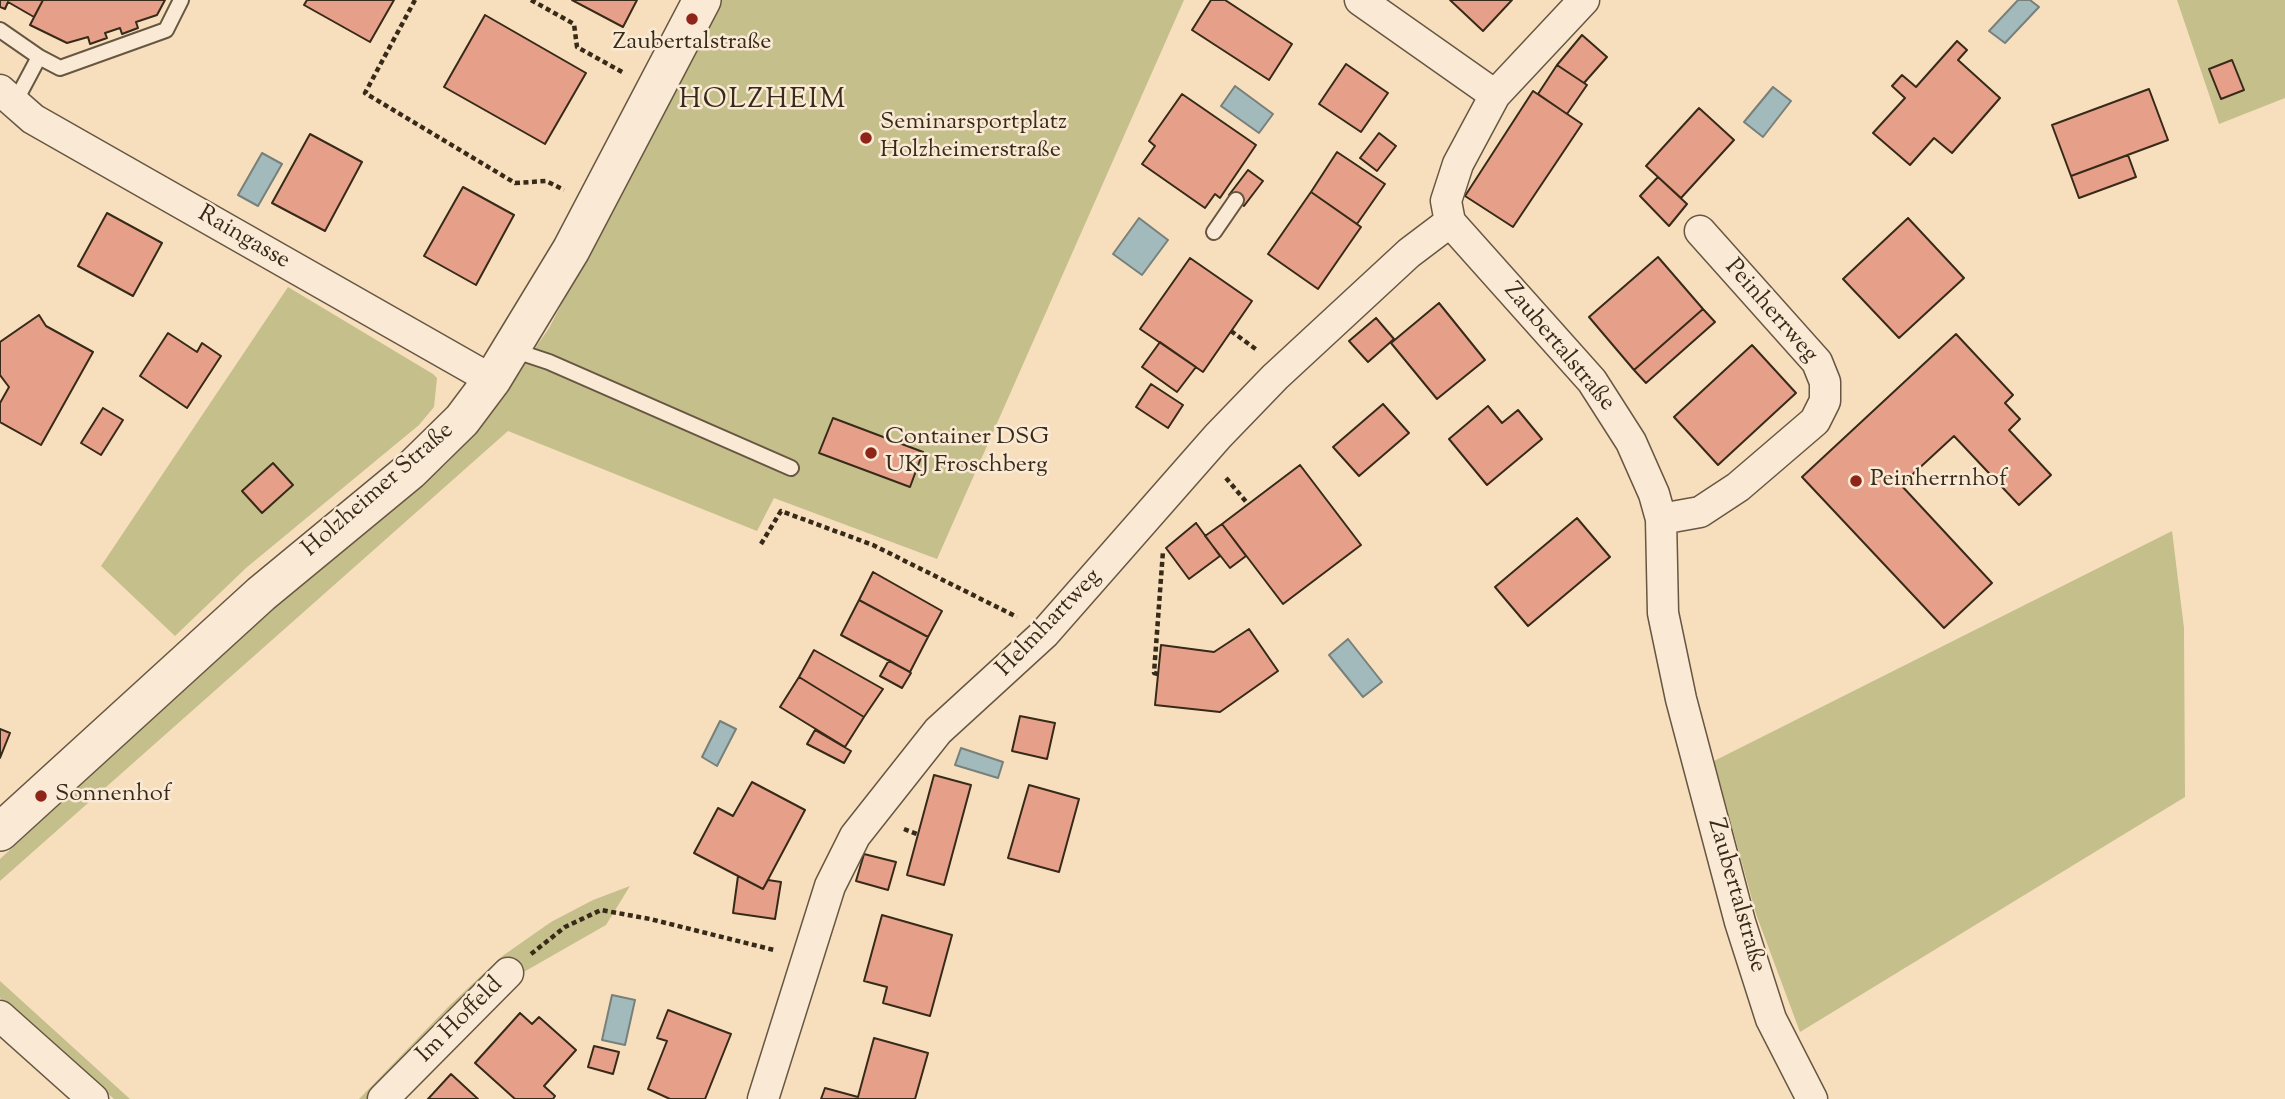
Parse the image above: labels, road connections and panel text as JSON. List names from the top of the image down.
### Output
{
  "streets": {
    "street": [
      "Raingasse",
      "Peinherrweg",
      "Zaubertalstraße",
      "Holzheimer Straße",
      "Helmhartweg",
      "Im Hoffeld"
    ]
  },
  "crossings": [
    ["Raingasse", "Holzheimer Straße"],
    ["Peinherrweg", "Zaubertalstraße"],
    ["Zaubertalstraße", "Helmhartweg"]
  ],
  "districts": ["HOLZHEIM"],
  "places": [
    "Zaubertalstraße",
    "Seminarsportplatz Holzheimerstraße",
    "Container DSG UKJ Froschberg",
    "Peinherrnhof",
    "Sonnenhof"
  ]
}
